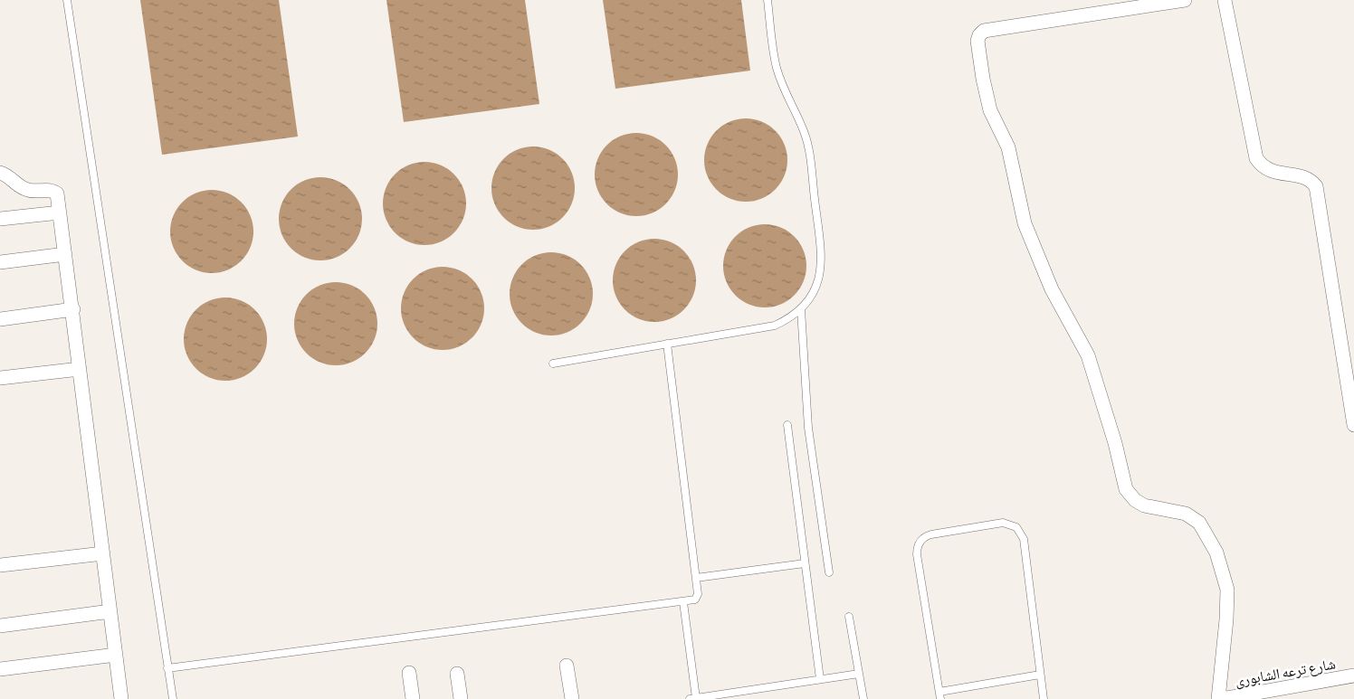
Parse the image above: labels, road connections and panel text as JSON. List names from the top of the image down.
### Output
{
  "streets": {
    "street": ["شارع ترعه الشابورى"]
  }
}
